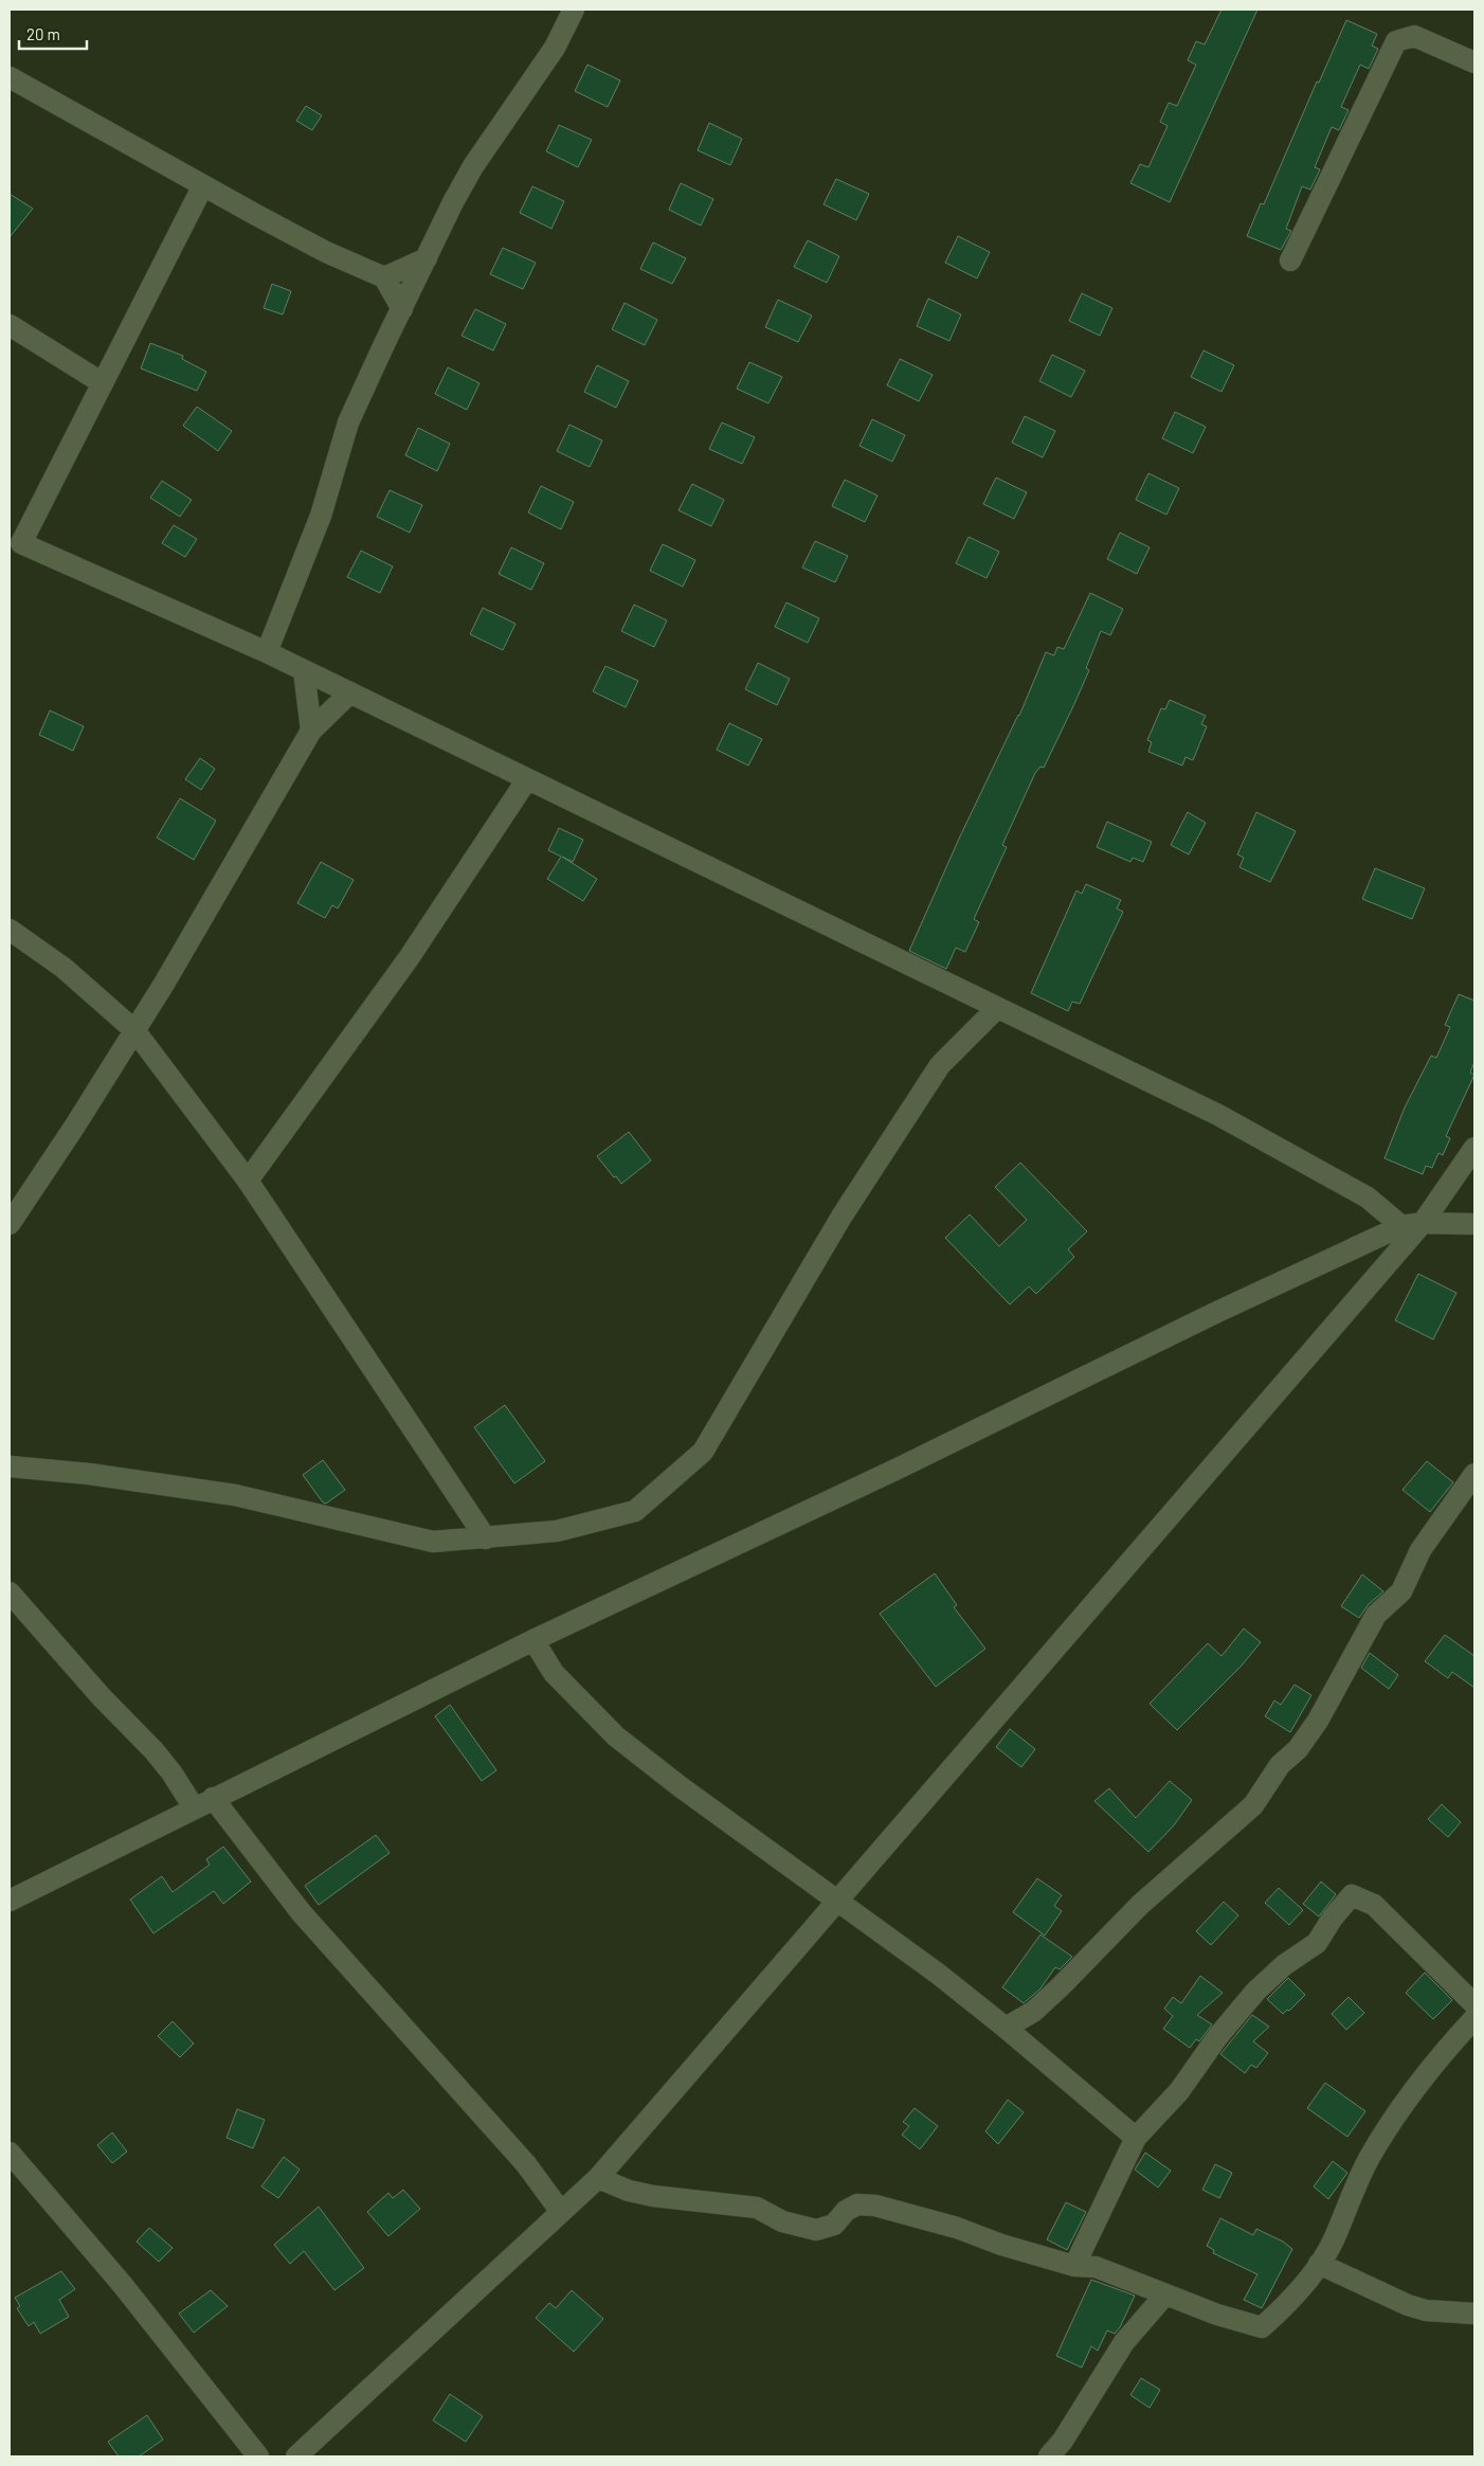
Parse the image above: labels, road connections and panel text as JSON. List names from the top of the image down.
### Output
{
  "scale_bar": "20 m"
}
